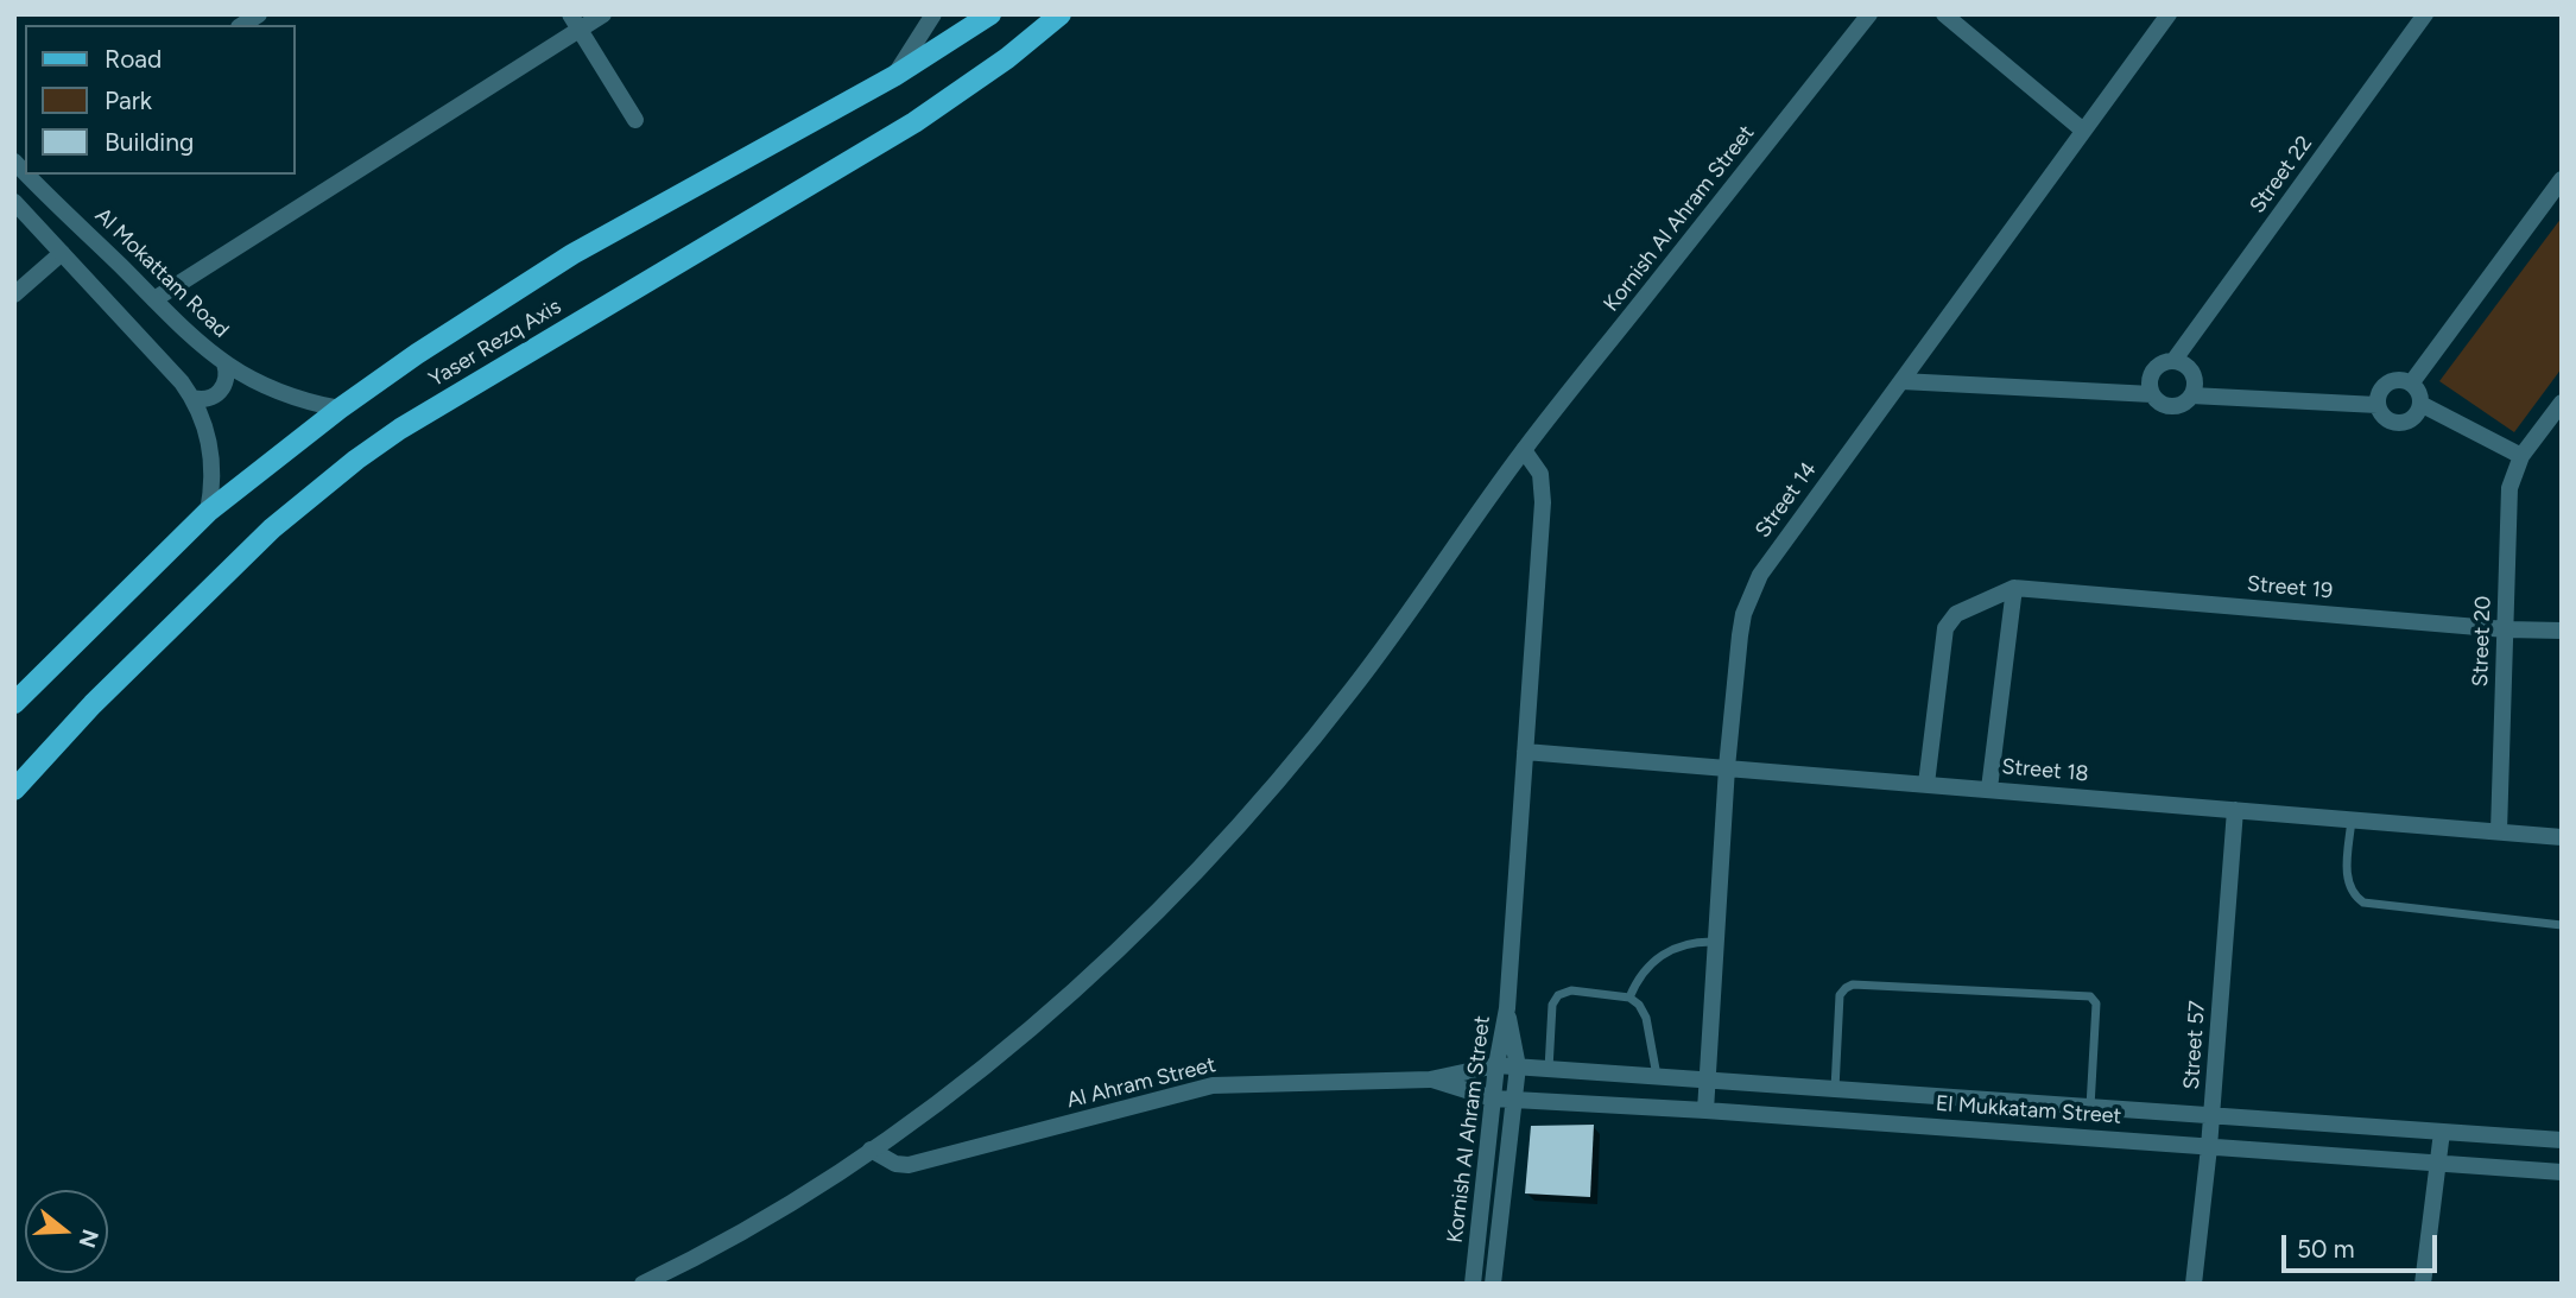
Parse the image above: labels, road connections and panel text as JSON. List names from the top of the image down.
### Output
{
  "streets": {
    "main road": ["Yaser Rezq Axis"],
    "street": [
      "Street 22",
      "Kornish Al Ahram Street",
      "Al Mokattam Road",
      "Street 14",
      "Street 19",
      "Street 20",
      "Street 18",
      "Street 57",
      "Al Ahram Street",
      "El Mukkatam Street"
    ]
  },
  "crossings": [
    ["Kornish Al Ahram Street", "Al Ahram Street"],
    ["Kornish Al Ahram Street", "El Mukkatam Street"],
    ["Al Mokattam Road", "Yaser Rezq Axis"],
    ["Street 14", "Street 18"],
    ["Street 14", "El Mukkatam Street"],
    ["Street 19", "Street 20"],
    ["Street 19", "Street 18"],
    ["Street 20", "Street 18"],
    ["Street 18", "Street 57"],
    ["Street 57", "El Mukkatam Street"],
    ["Al Ahram Street", "El Mukkatam Street"]
  ],
  "legend": ["Road", "Park", "Building"],
  "scale_bar": "50 m",
  "north": "right"
}
